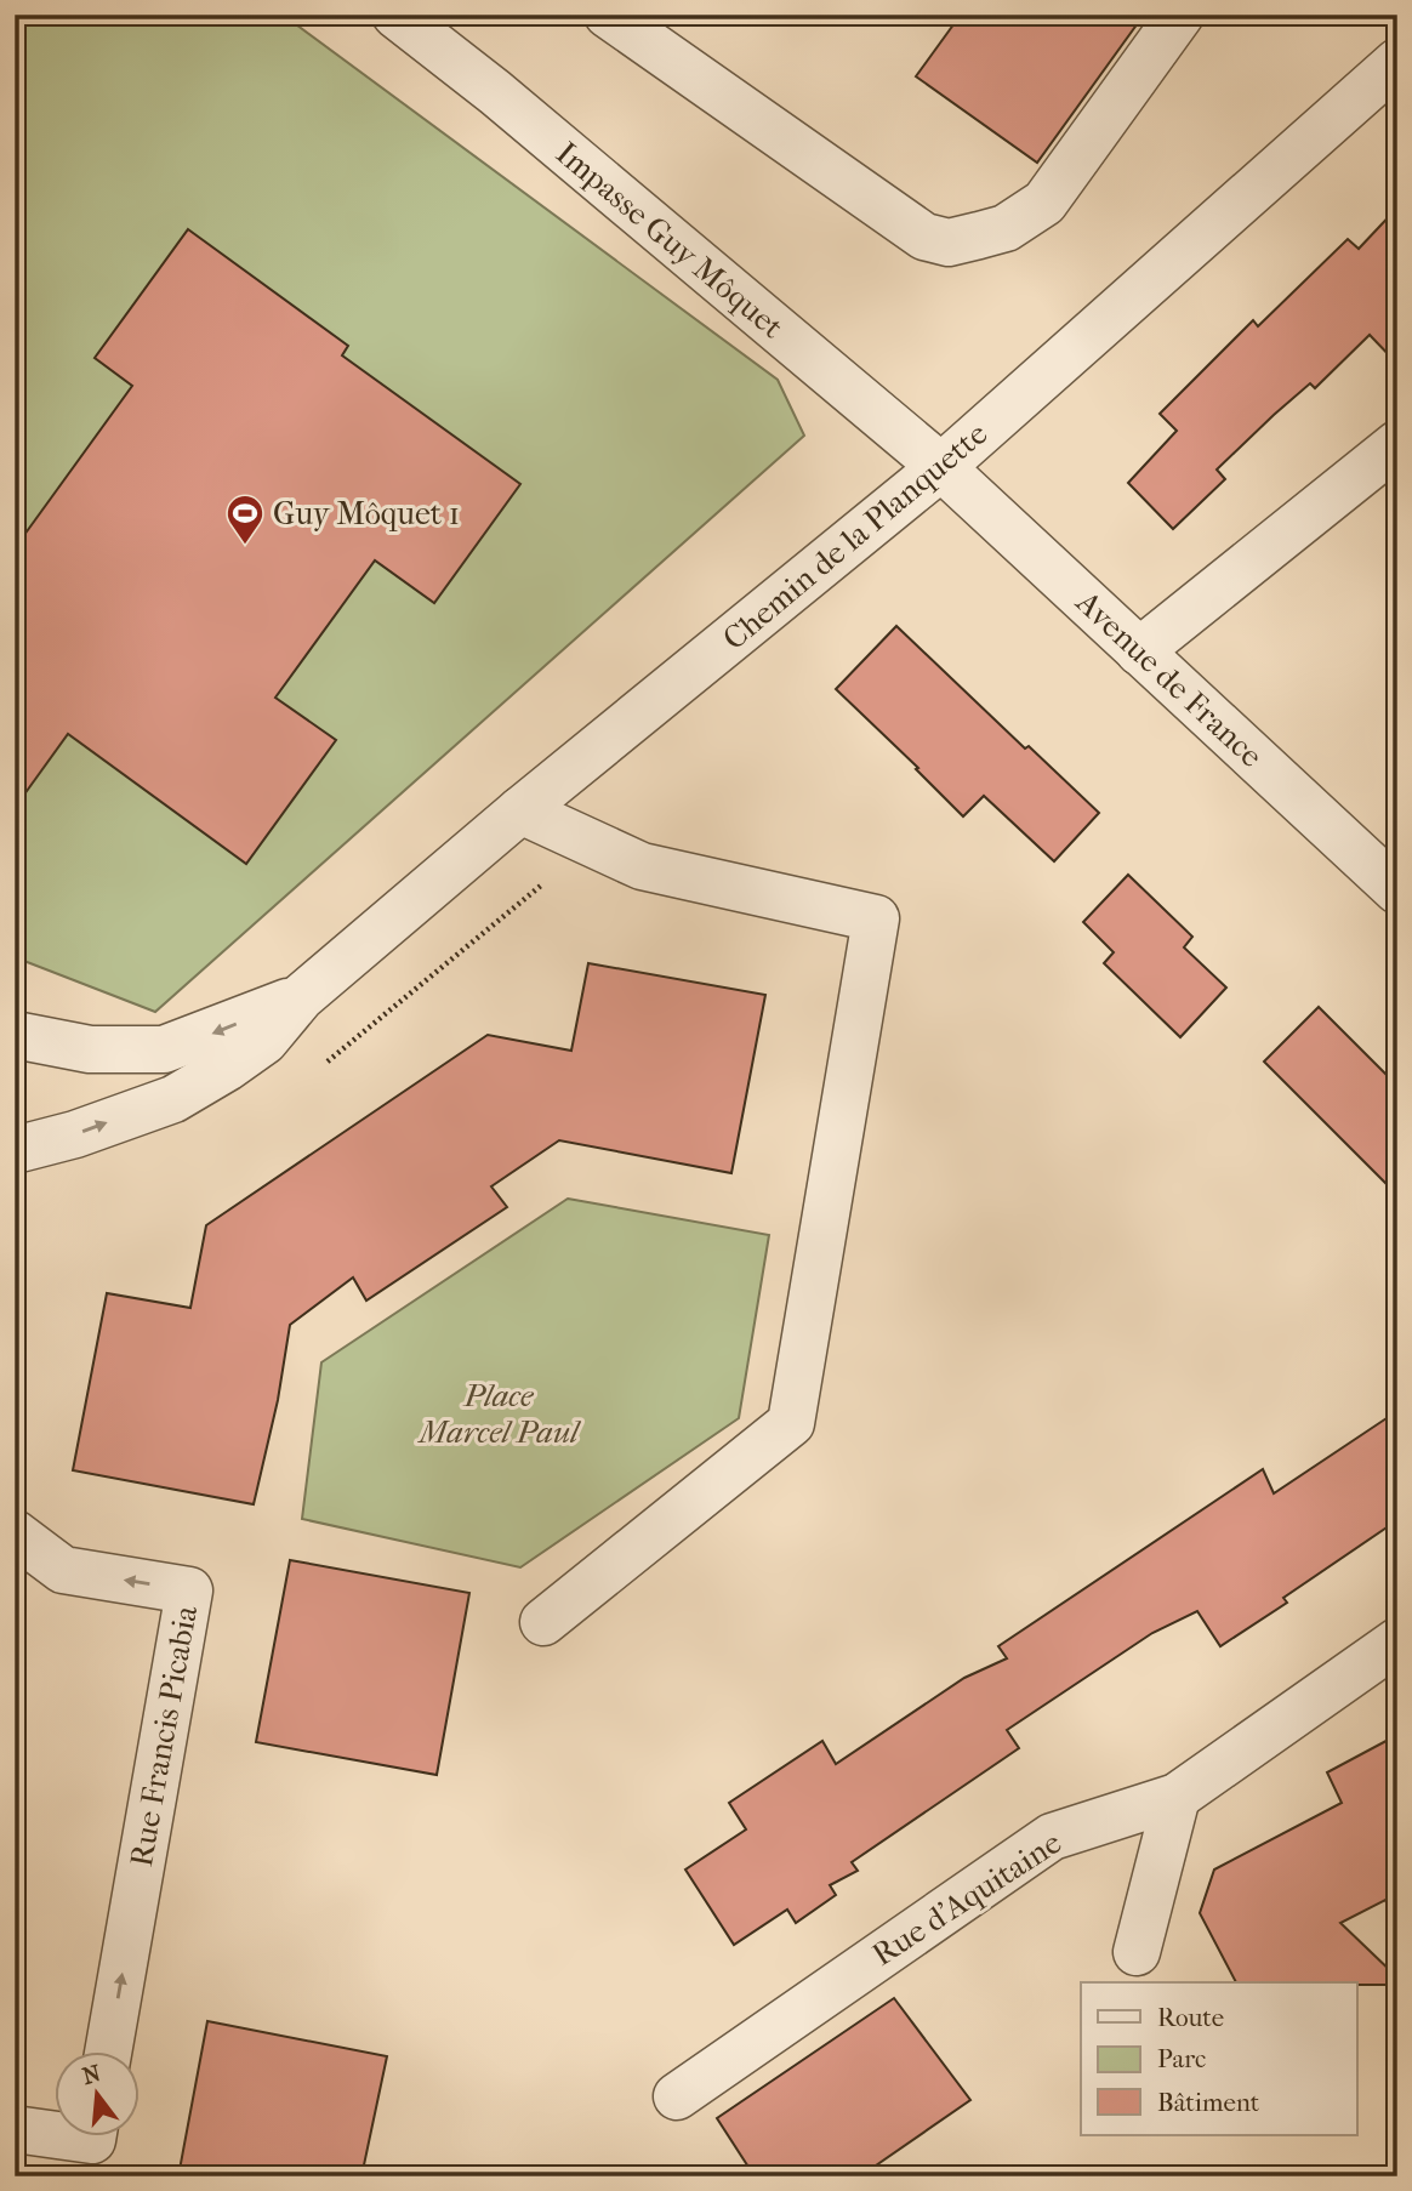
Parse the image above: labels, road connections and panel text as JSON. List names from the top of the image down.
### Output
{
  "streets": {
    "street": [
      "Impasse Guy Môquet",
      "Chemin de la Planquette",
      "Avenue de France",
      "Rue Francis Picabia",
      "Rue d'Aquitaine"
    ]
  },
  "crossings": [
    ["Impasse Guy Môquet", "Chemin de la Planquette"],
    ["Impasse Guy Môquet", "Avenue de France"],
    ["Chemin de la Planquette", "Avenue de France"]
  ],
  "one_way": ["Rue Francis Picabia"],
  "parks": ["Place Marcel Paul"],
  "places": {
    "sports": ["Guy Môquet 1"]
  },
  "legend": ["Route", "Parc", "Bâtiment"],
  "north": "top"
}
